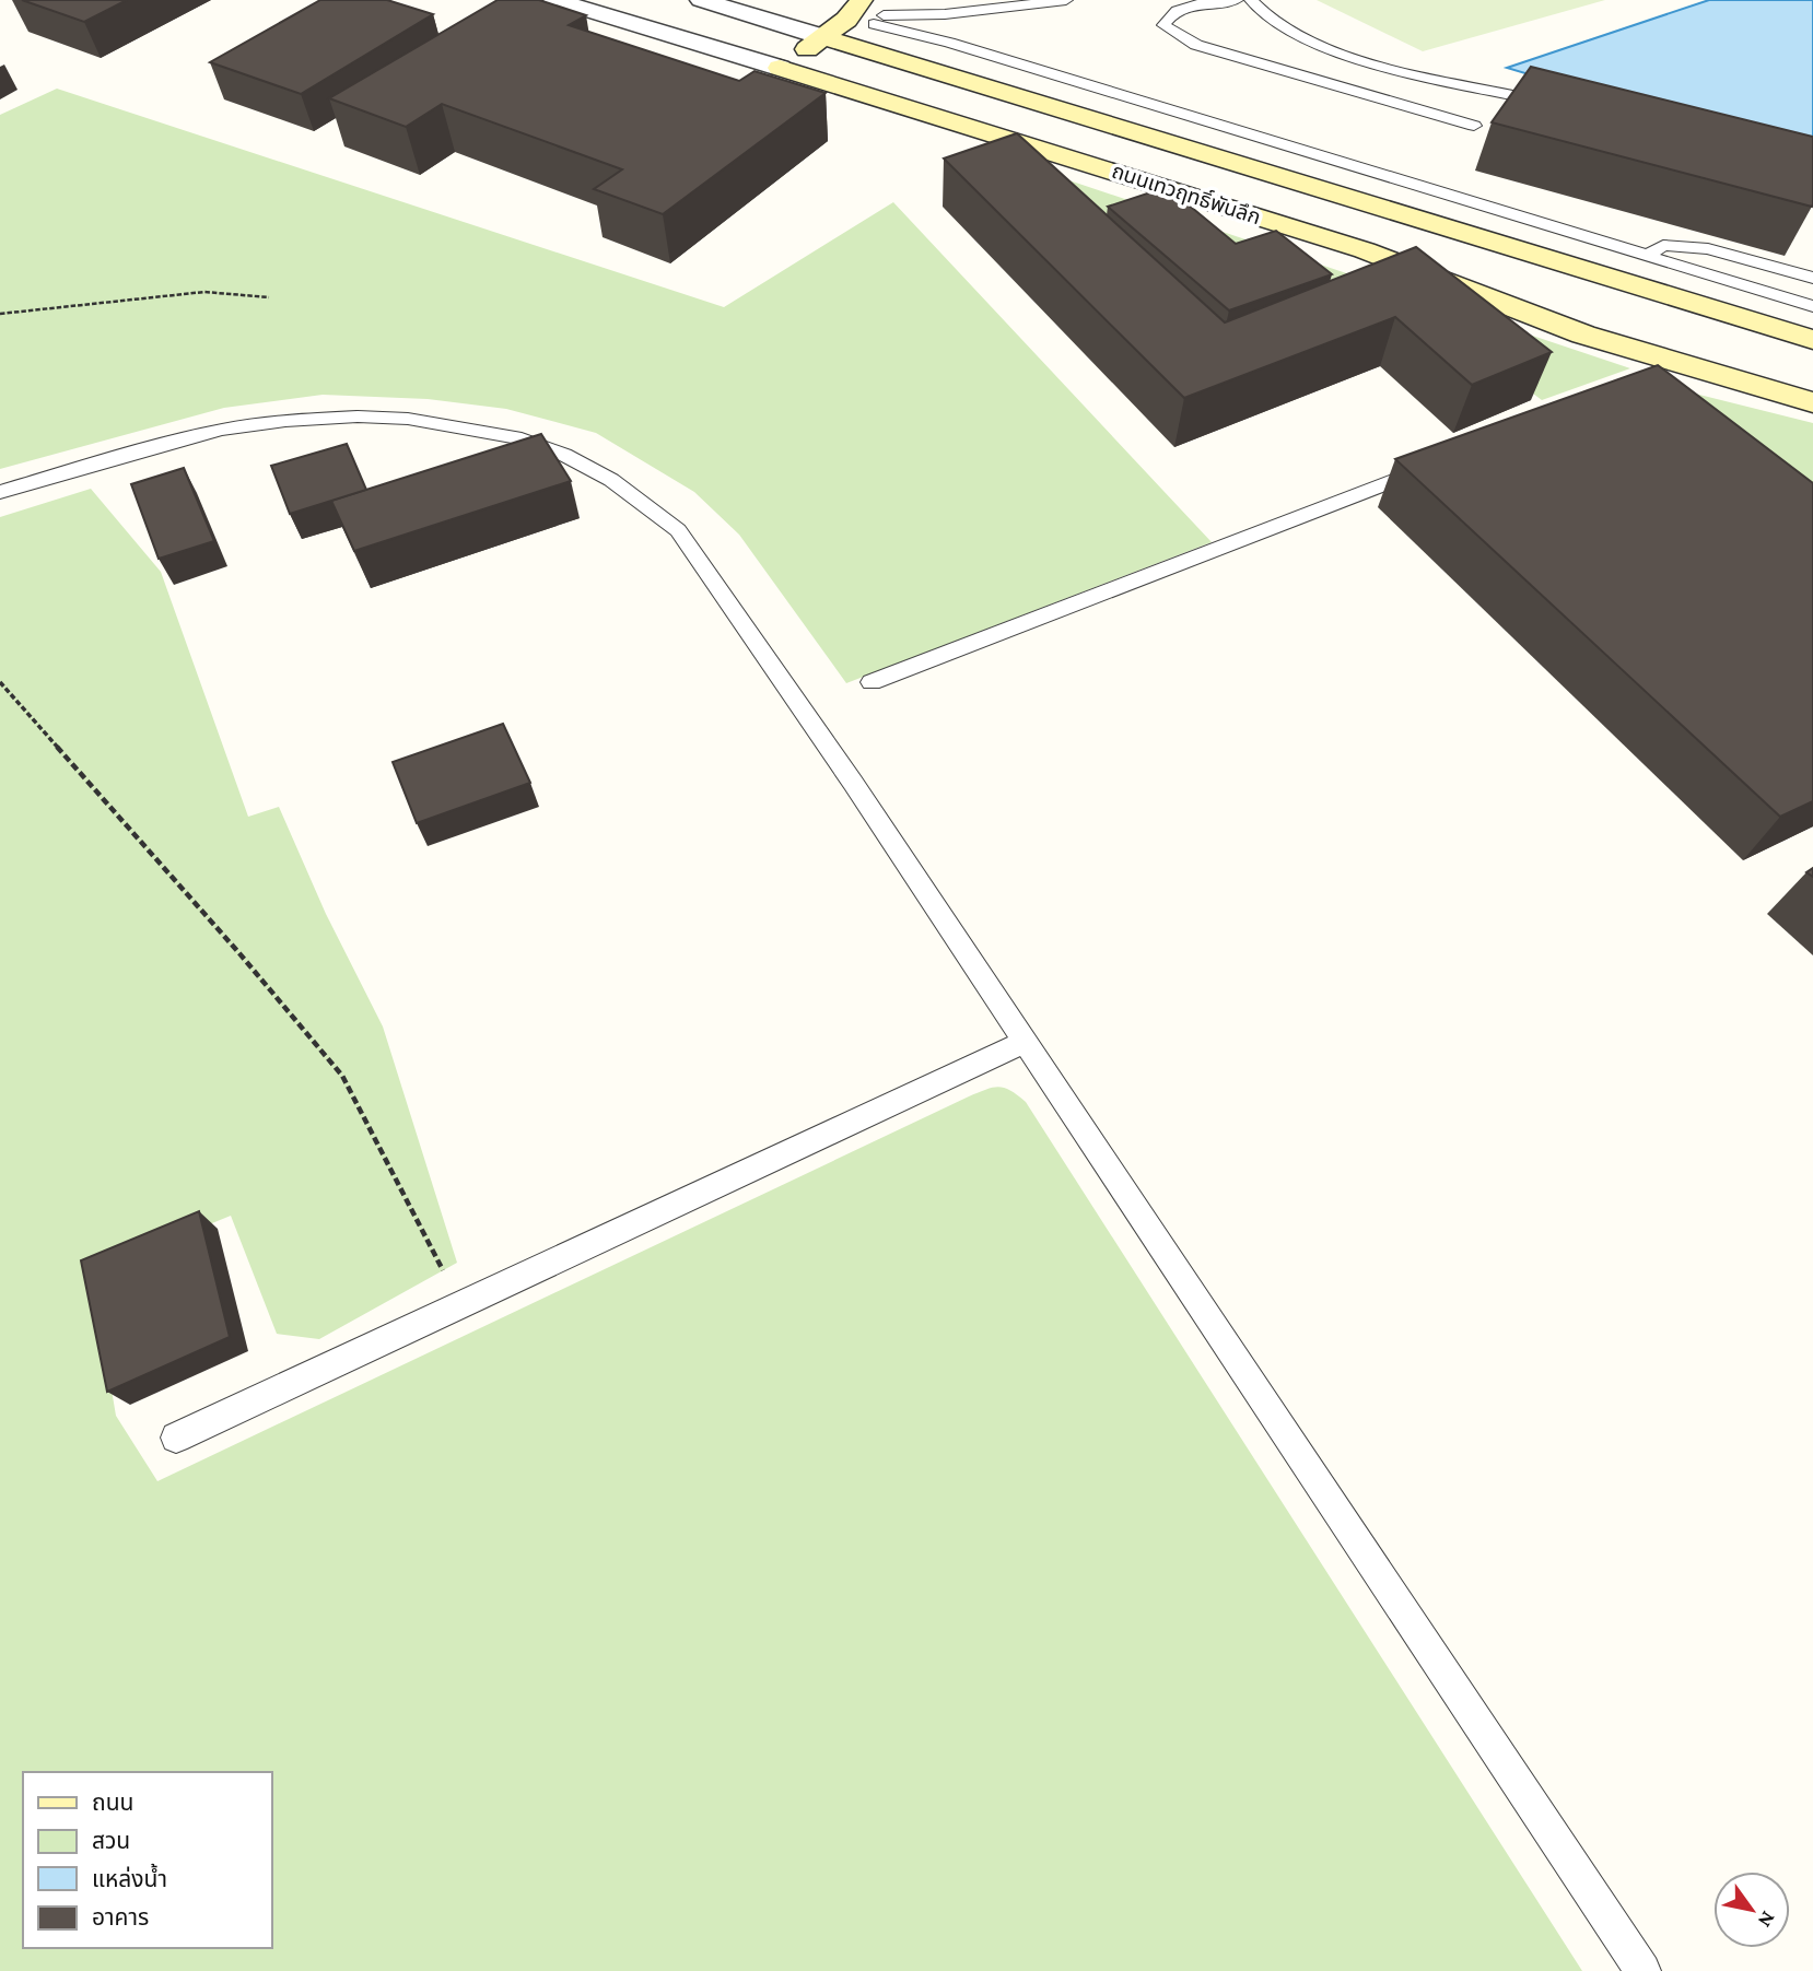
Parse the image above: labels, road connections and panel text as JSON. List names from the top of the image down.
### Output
{
  "streets": {
    "street": ["ถนนเทวฤทธิ์พันลึก"]
  },
  "legend": [
    "ถนน",
    "สวน",
    "แหล่งน้ำ",
    "อาคาร"
  ],
  "north": "bottom right"
}
